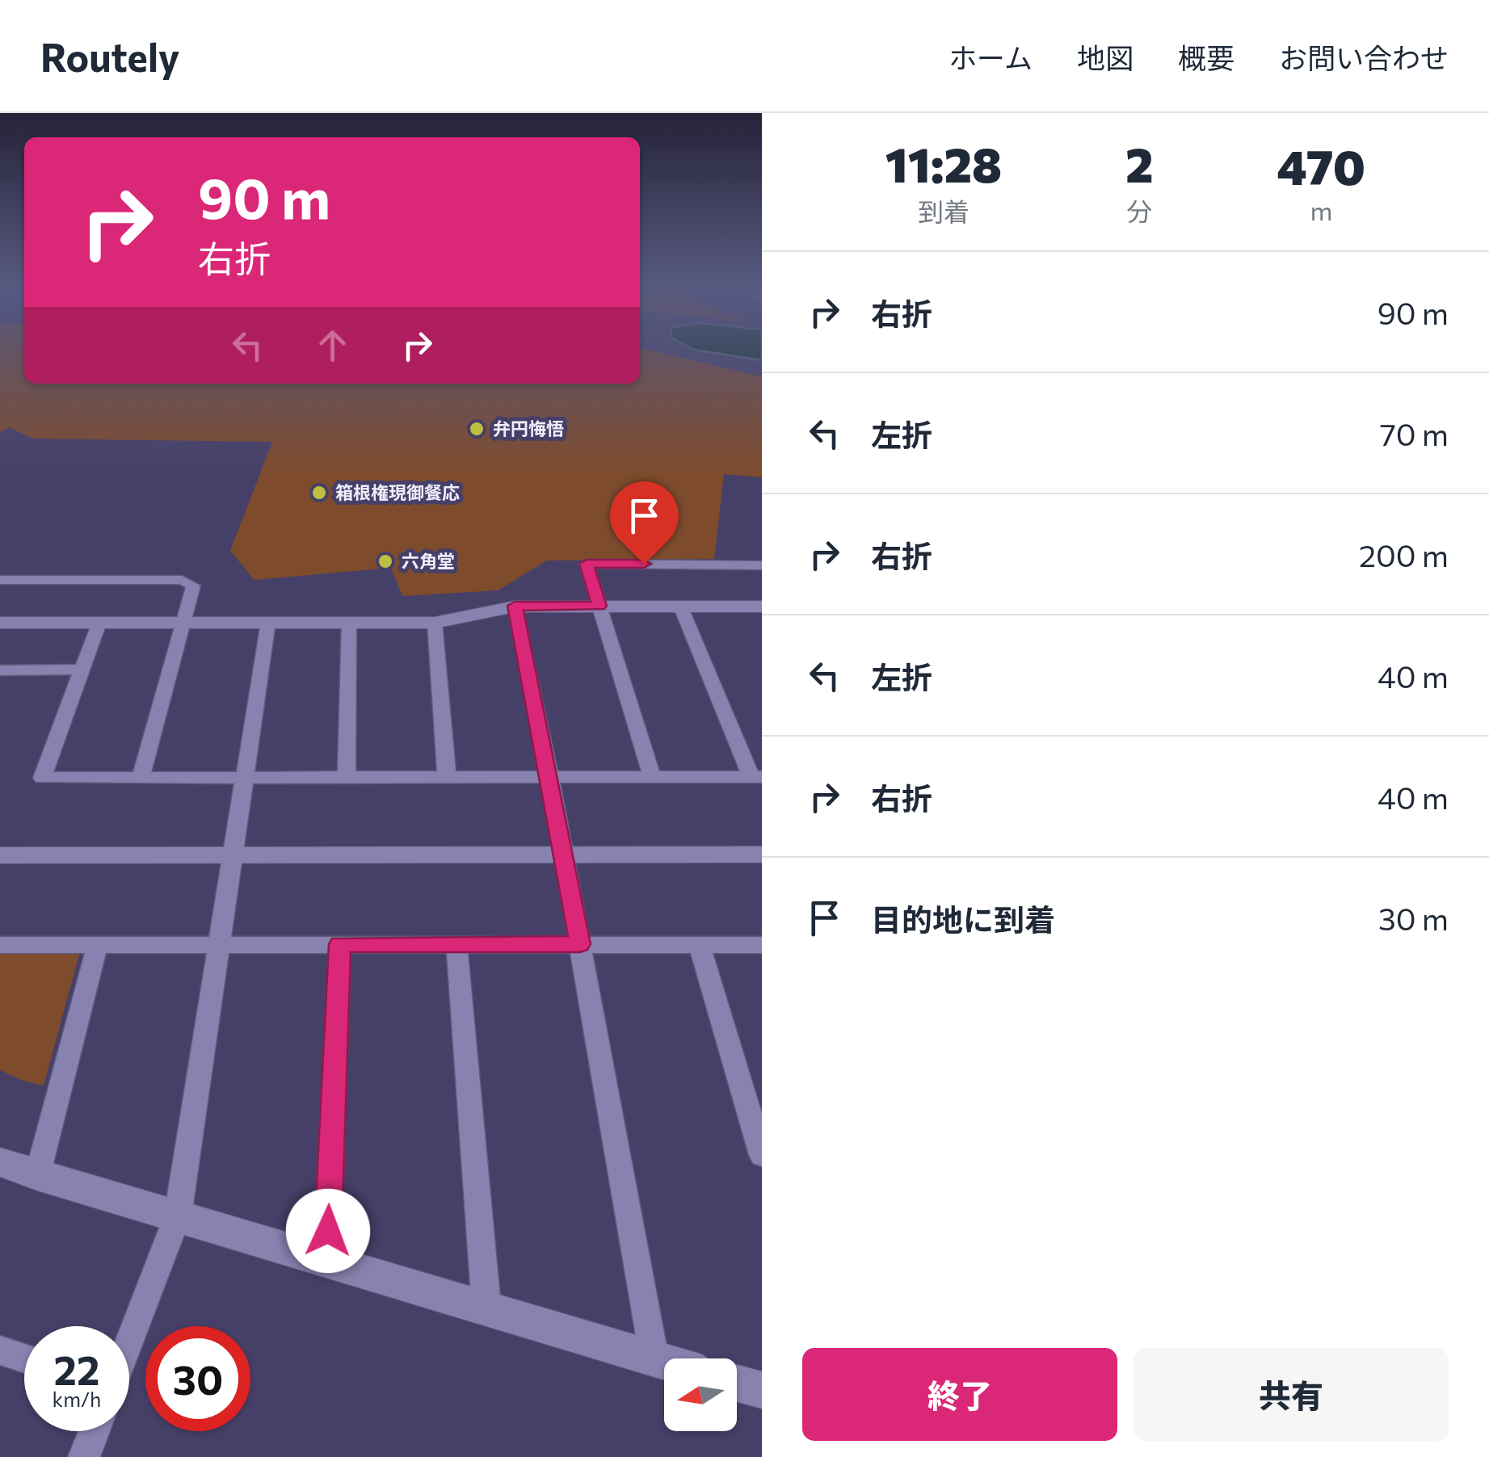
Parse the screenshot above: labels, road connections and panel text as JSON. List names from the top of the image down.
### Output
{
  "places": ["弁円悔悟", "箱根権現御餐応", "六角堂"],
  "north": "left",
  "page": {
    "header": "Routely",
    "nav": [
      "ホーム",
      "地図",
      "概要",
      "お問い合わせ"
    ],
    "eta": [
      "11:28",
      "到着",
      "2",
      "分",
      "470",
      "m"
    ],
    "turn": ["90 m", "右折"],
    "list": [
      {
        "name": "右折",
        "value": "90 m"
      },
      {
        "name": "左折",
        "value": "70 m"
      },
      {
        "name": "右折",
        "value": "200 m"
      },
      {
        "name": "左折",
        "value": "40 m"
      },
      {
        "name": "右折",
        "value": "40 m"
      },
      {
        "name": "目的地に到着",
        "value": "30 m"
      }
    ],
    "speed": "22 km/h",
    "limit": "30",
    "buttons": ["終了", "共有"]
  }
}
